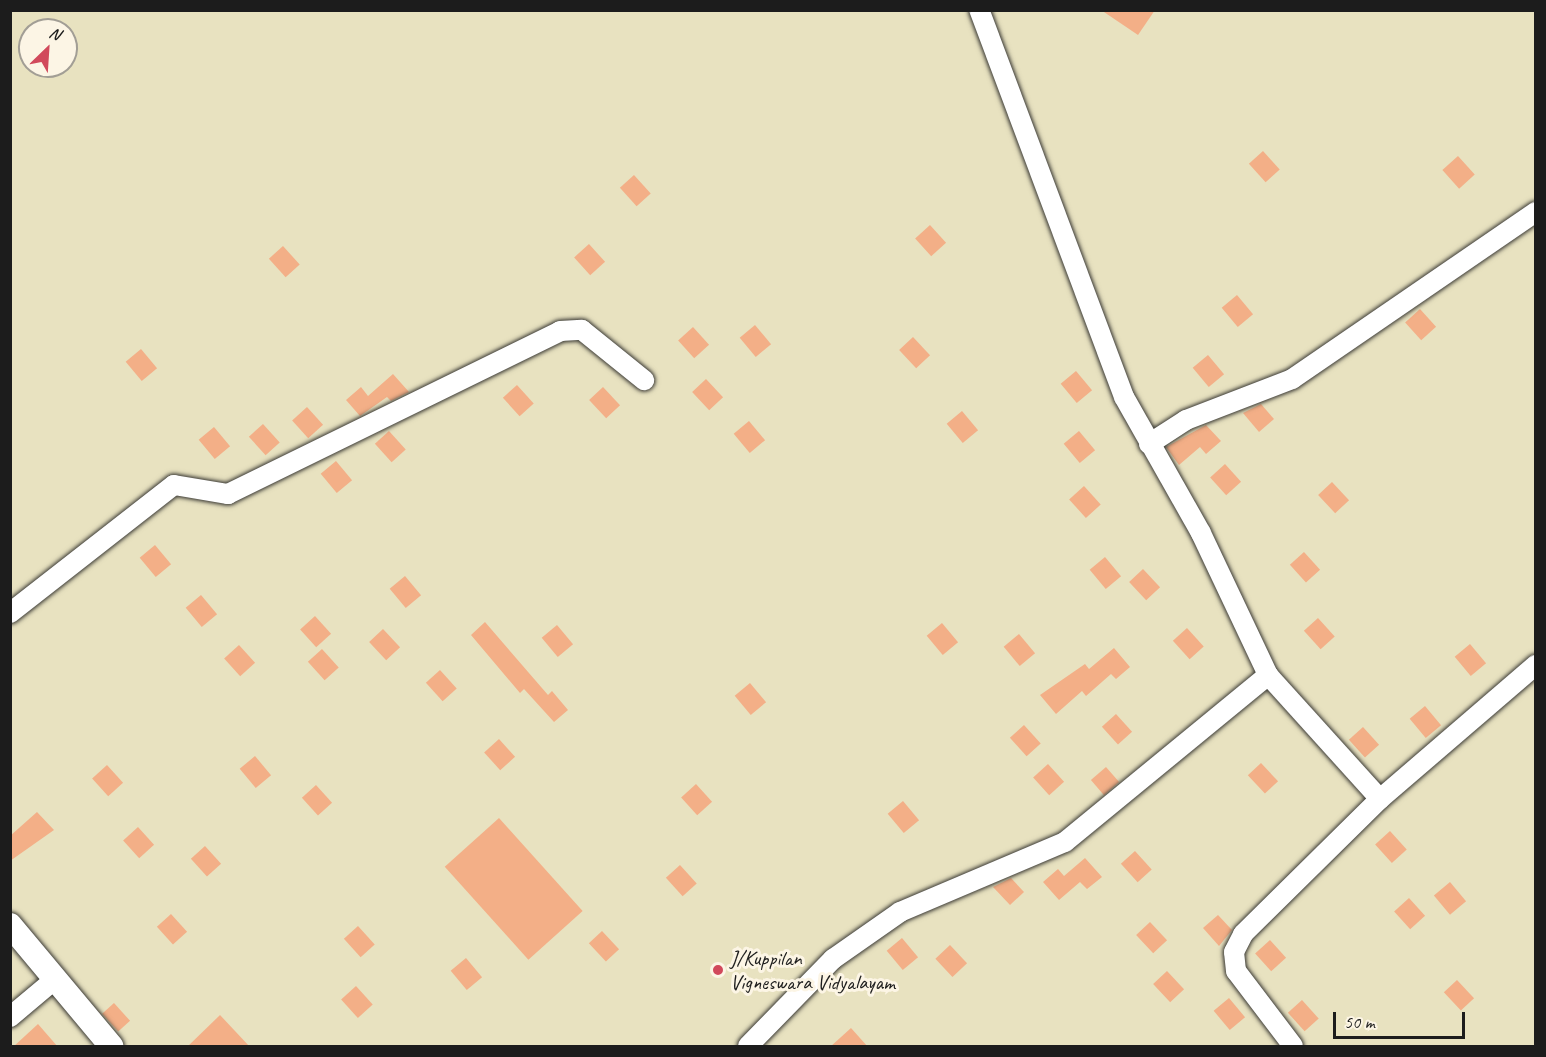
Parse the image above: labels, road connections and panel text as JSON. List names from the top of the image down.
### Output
{
  "places": ["J/Kuppilan Vigneswara Vidyalayam"],
  "scale_bar": "50 m",
  "north": "top right"
}
